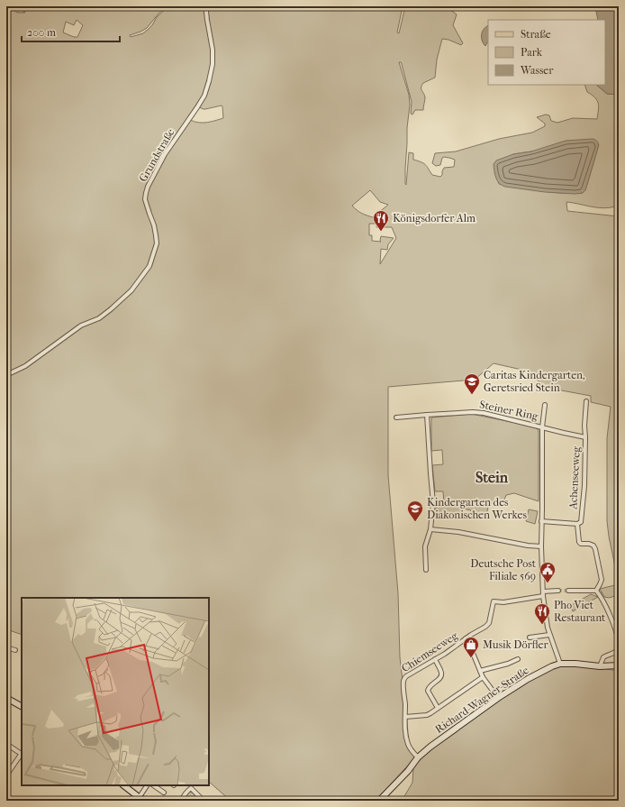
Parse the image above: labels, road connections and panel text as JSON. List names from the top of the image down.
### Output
{
  "streets": {
    "street": [
      "Grundstraße",
      "Steiner Ring",
      "Achenseeweg",
      "Chiemseeweg",
      "Richard-Wagner-Straße"
    ]
  },
  "crossings": [
    ["Steiner Ring", "Achenseeweg"],
    ["Steiner Ring", "Chiemseeweg"],
    ["Steiner Ring", "Richard-Wagner-Straße"],
    ["Chiemseeweg", "Richard-Wagner-Straße"]
  ],
  "districts": ["Stein"],
  "places": {
    "restaurant": ["Königsdorfer Alm", "Pho Viet Restaurant"],
    "school or university": ["Caritas Kindergarten, Geretsried Stein", "Kindergarten des Diakonischen Werkes"],
    "public building": ["Deutsche Post Filiale 569"],
    "shop": ["Musik Dörfler"]
  },
  "legend": ["Straße", "Park", "Wasser"],
  "scale_bar": "200 m"
}
